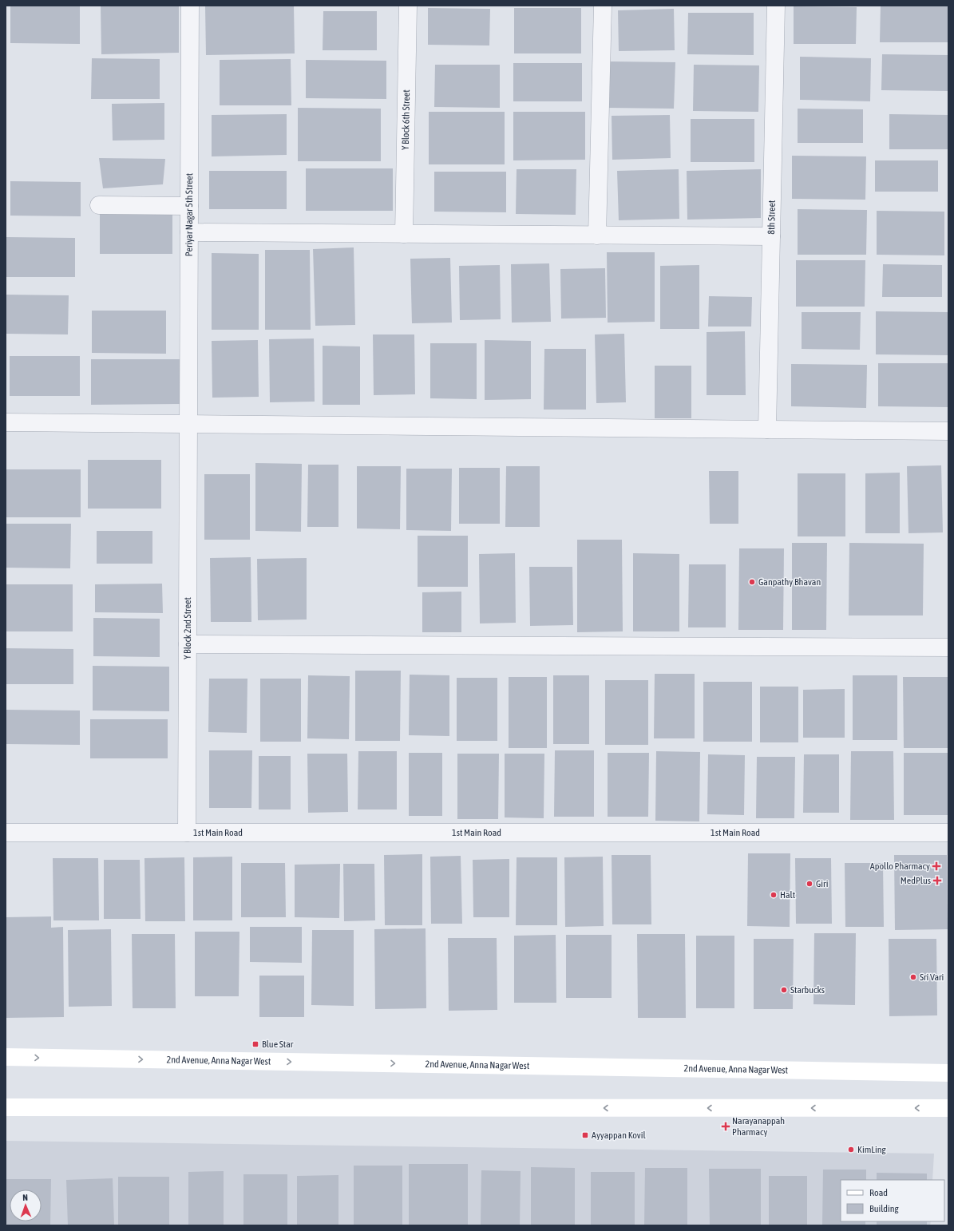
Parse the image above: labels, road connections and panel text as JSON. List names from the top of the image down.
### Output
{
  "streets": {
    "main road": ["2nd Avenue, Anna Nagar West"],
    "street": [
      "Y Block 6th Street",
      "Periyar Nagar 5th Street",
      "8th Street",
      "Y Block 2nd Street",
      "1st Main Road"
    ]
  },
  "crossings": [
    ["Periyar Nagar 5th Street", "Y Block 2nd Street"],
    ["Y Block 2nd Street", "1st Main Road"]
  ],
  "places": {
    "other": [
      "Ganpathy Bhavan",
      "Giri",
      "Halt",
      "Sri Vari",
      "Starbucks",
      "KimLing"
    ],
    "health": ["Apollo Pharmacy", "MedPlus", "Narayanappah Pharmacy"],
    "transit": ["Blue Star", "Ayyappan Kovil"]
  },
  "legend": ["Road", "Building"],
  "north": "top"
}
